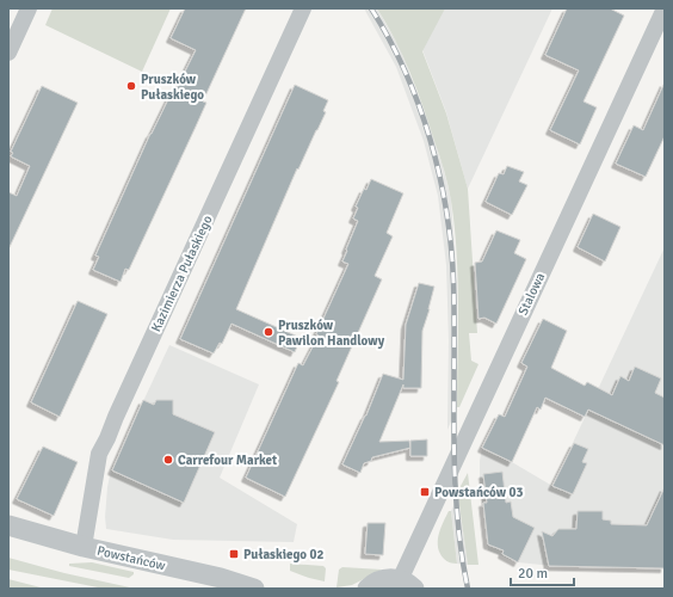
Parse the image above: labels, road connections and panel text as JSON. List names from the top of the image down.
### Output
{
  "streets": {
    "street": ["Kazimierza Pułaskiego", "Stalowa", "Powstańców"]
  },
  "crossings": [
    ["Kazimierza Pułaskiego", "Powstańców"]
  ],
  "places": {
    "other": ["Pruszków Pułaskiego", "Pruszków Pawilon Handlowy", "Carrefour Market"],
    "transit": ["Powstańców 03", "Pułaskiego 02"]
  },
  "scale_bar": "20 m"
}
